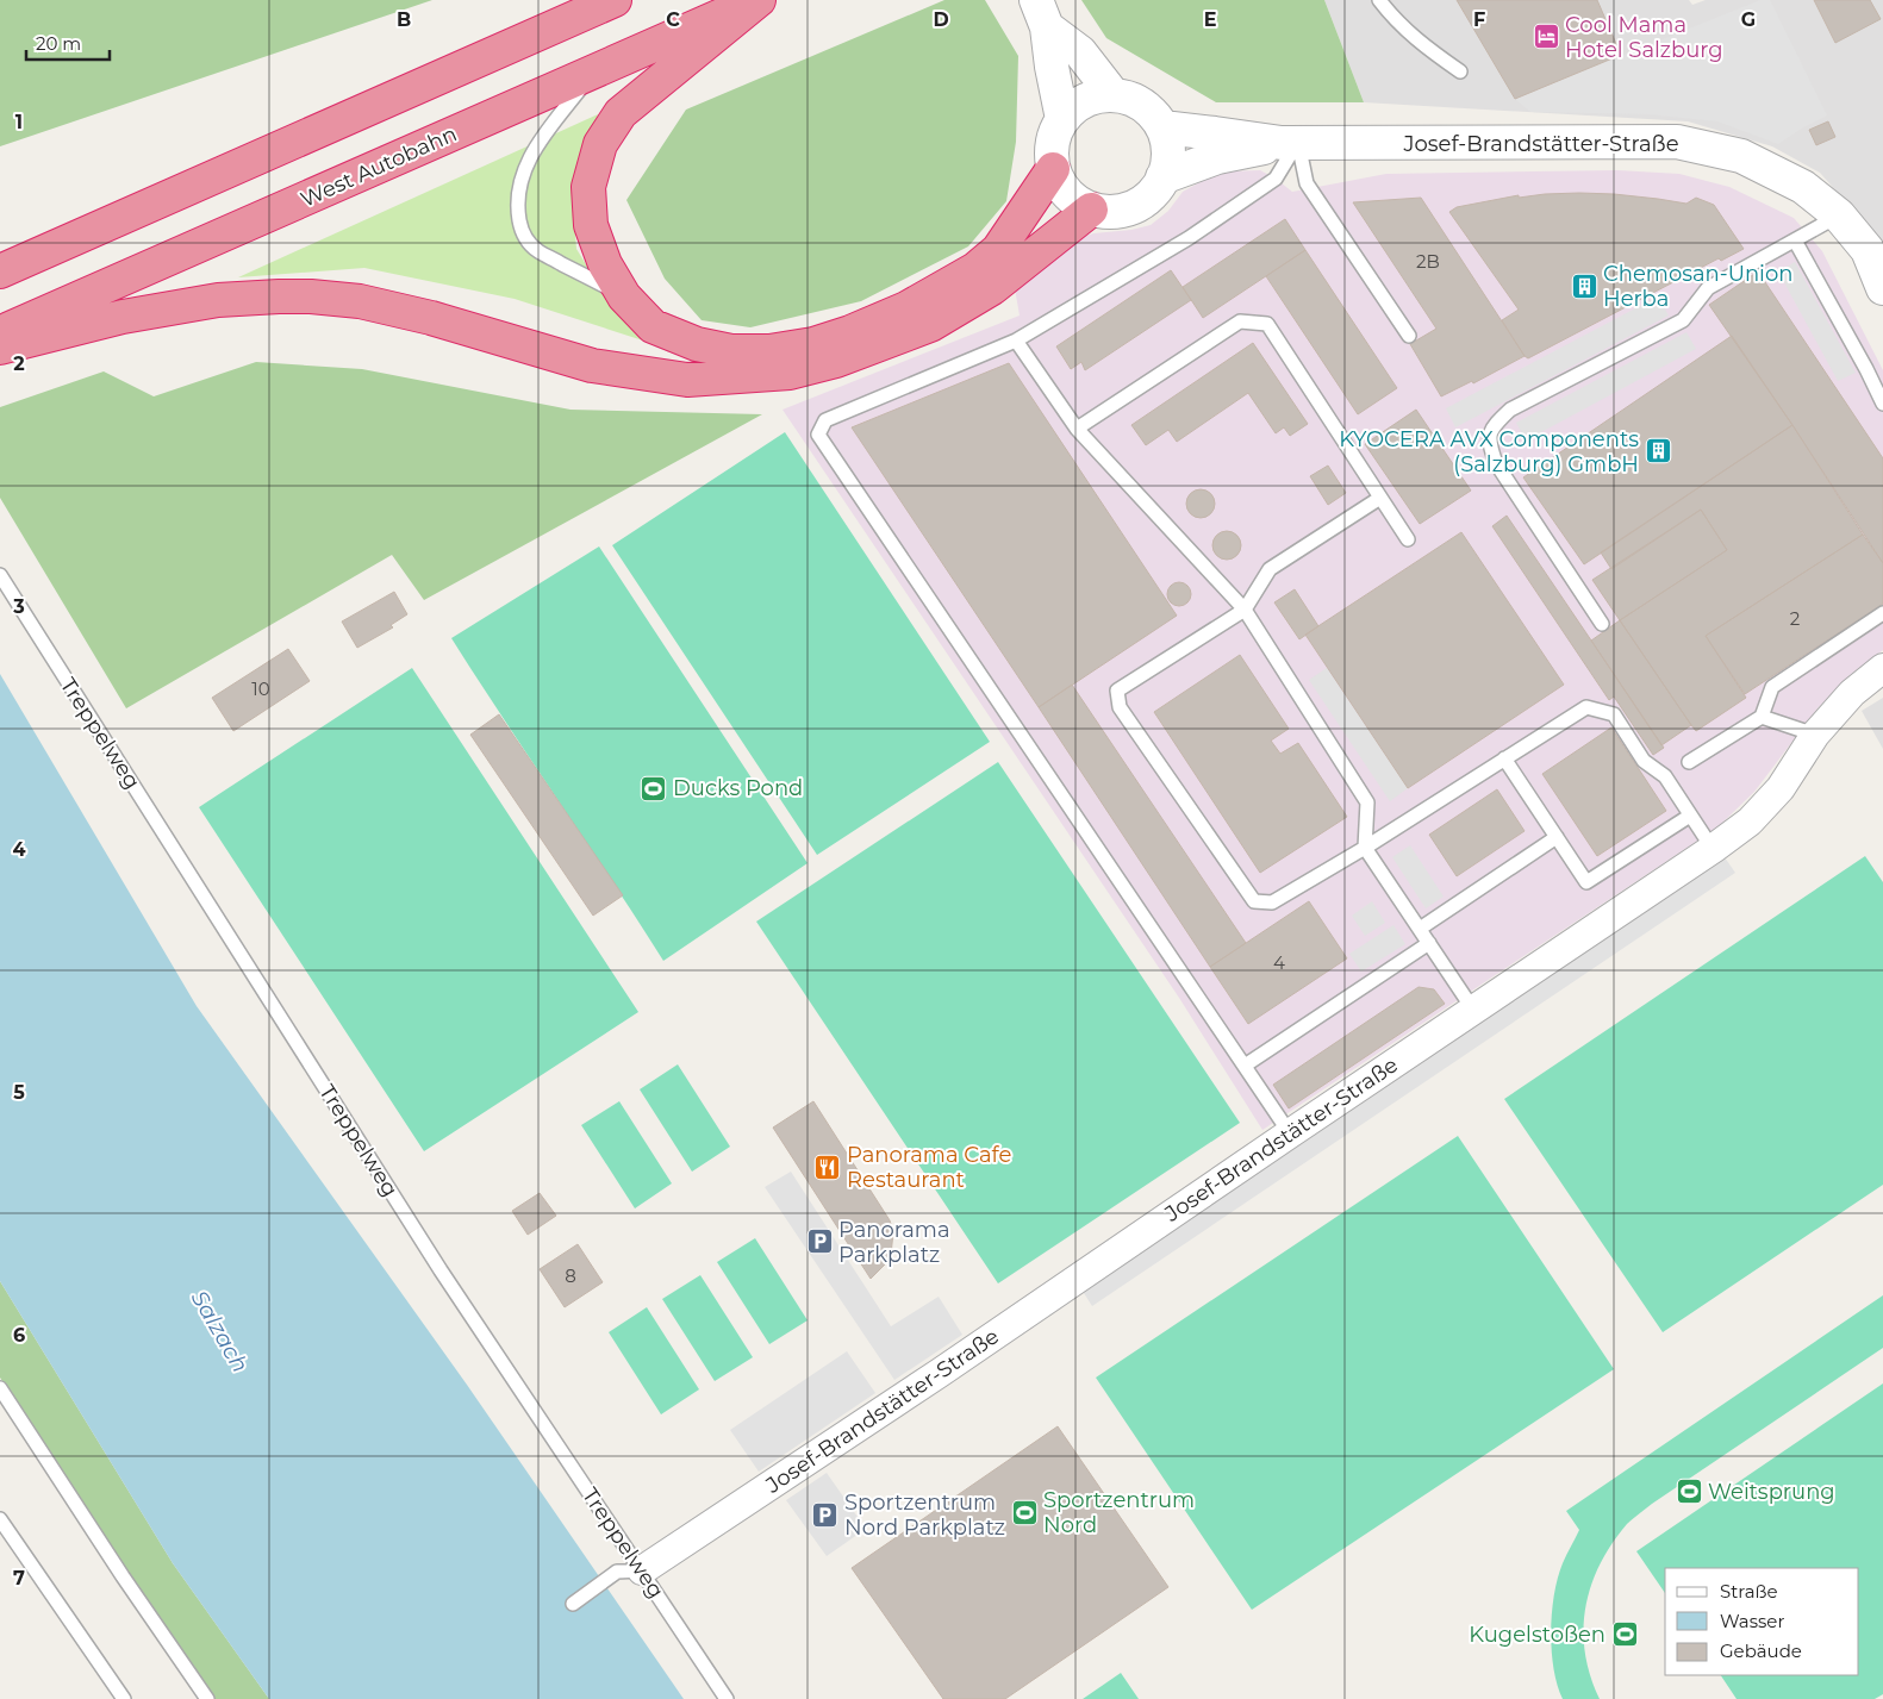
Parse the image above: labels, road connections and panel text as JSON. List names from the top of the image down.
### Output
{
  "streets": {
    "highway": ["West Autobahn"],
    "street": ["Josef-Brandstätter-Straße"],
    "lane": ["Treppelweg"]
  },
  "crossings": [
    ["Josef-Brandstätter-Straße", "Treppelweg"]
  ],
  "water": ["Salzach"],
  "places": {
    "hotel": ["Cool Mama Hotel Salzburg"],
    "building": ["Chemosan-Union Herba", "KYOCERA AVX Components (Salzburg) GmbH"],
    "sports": [
      "Ducks Pond",
      "Weitsprung",
      "Sportzentrum Nord",
      "Kugelstoßen"
    ],
    "restaurant": ["Panorama Cafe Restaurant"],
    "parking": ["Panorama Parkplatz", "Sportzentrum Nord Parkplatz"]
  },
  "house_numbers": [
    "2B",
    "2",
    "10",
    "4",
    "8"
  ],
  "legend": ["Straße", "Wasser", "Gebäude"],
  "scale_bar": "20 m",
  "grid": {
    "columns": [
      "B",
      "C",
      "D",
      "E",
      "F",
      "G"
    ],
    "rows": [
      "1",
      "2",
      "3",
      "4",
      "5",
      "6",
      "7"
    ]
  }
}
